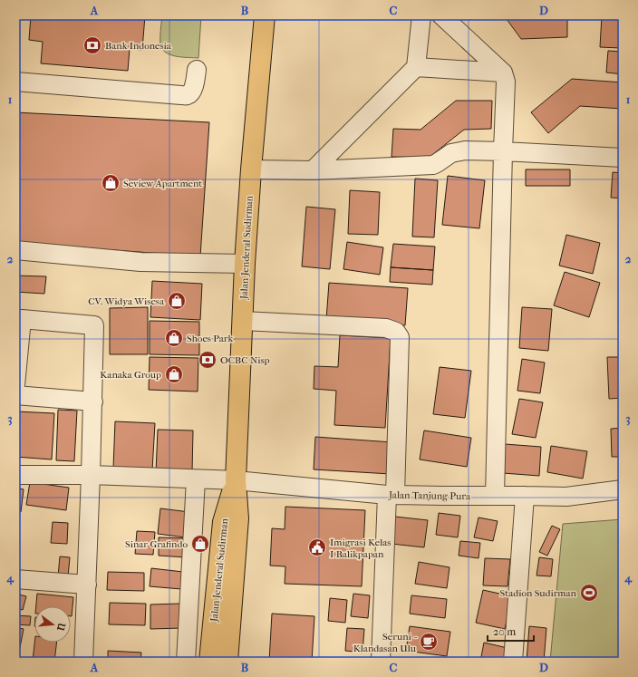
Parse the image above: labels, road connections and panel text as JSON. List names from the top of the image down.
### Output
{
  "streets": {
    "highway": ["Jalan Jenderal Sudirman"],
    "street": ["Jalan Tanjung Pura"]
  },
  "crossings": [
    ["Jalan Jenderal Sudirman", "Jalan Tanjung Pura"]
  ],
  "places": {
    "bank": ["Bank Indonesia", "OCBC Nisp"],
    "shop": [
      "Seview Apartment",
      "CV. Widya Wisesa",
      "Shoes Park",
      "Kanaka Group",
      "Sinar Grafindo"
    ],
    "public building": ["Imigrasi Kelas I Balikpapan"],
    "sports": ["Stadion Sudirman"],
    "cafe": ["Seruni - Klandasan Ulu"]
  },
  "scale_bar": "20 m",
  "north": "right",
  "grid": {
    "columns": [
      "A",
      "B",
      "C",
      "D"
    ],
    "rows": [
      "1",
      "2",
      "3",
      "4"
    ]
  }
}
